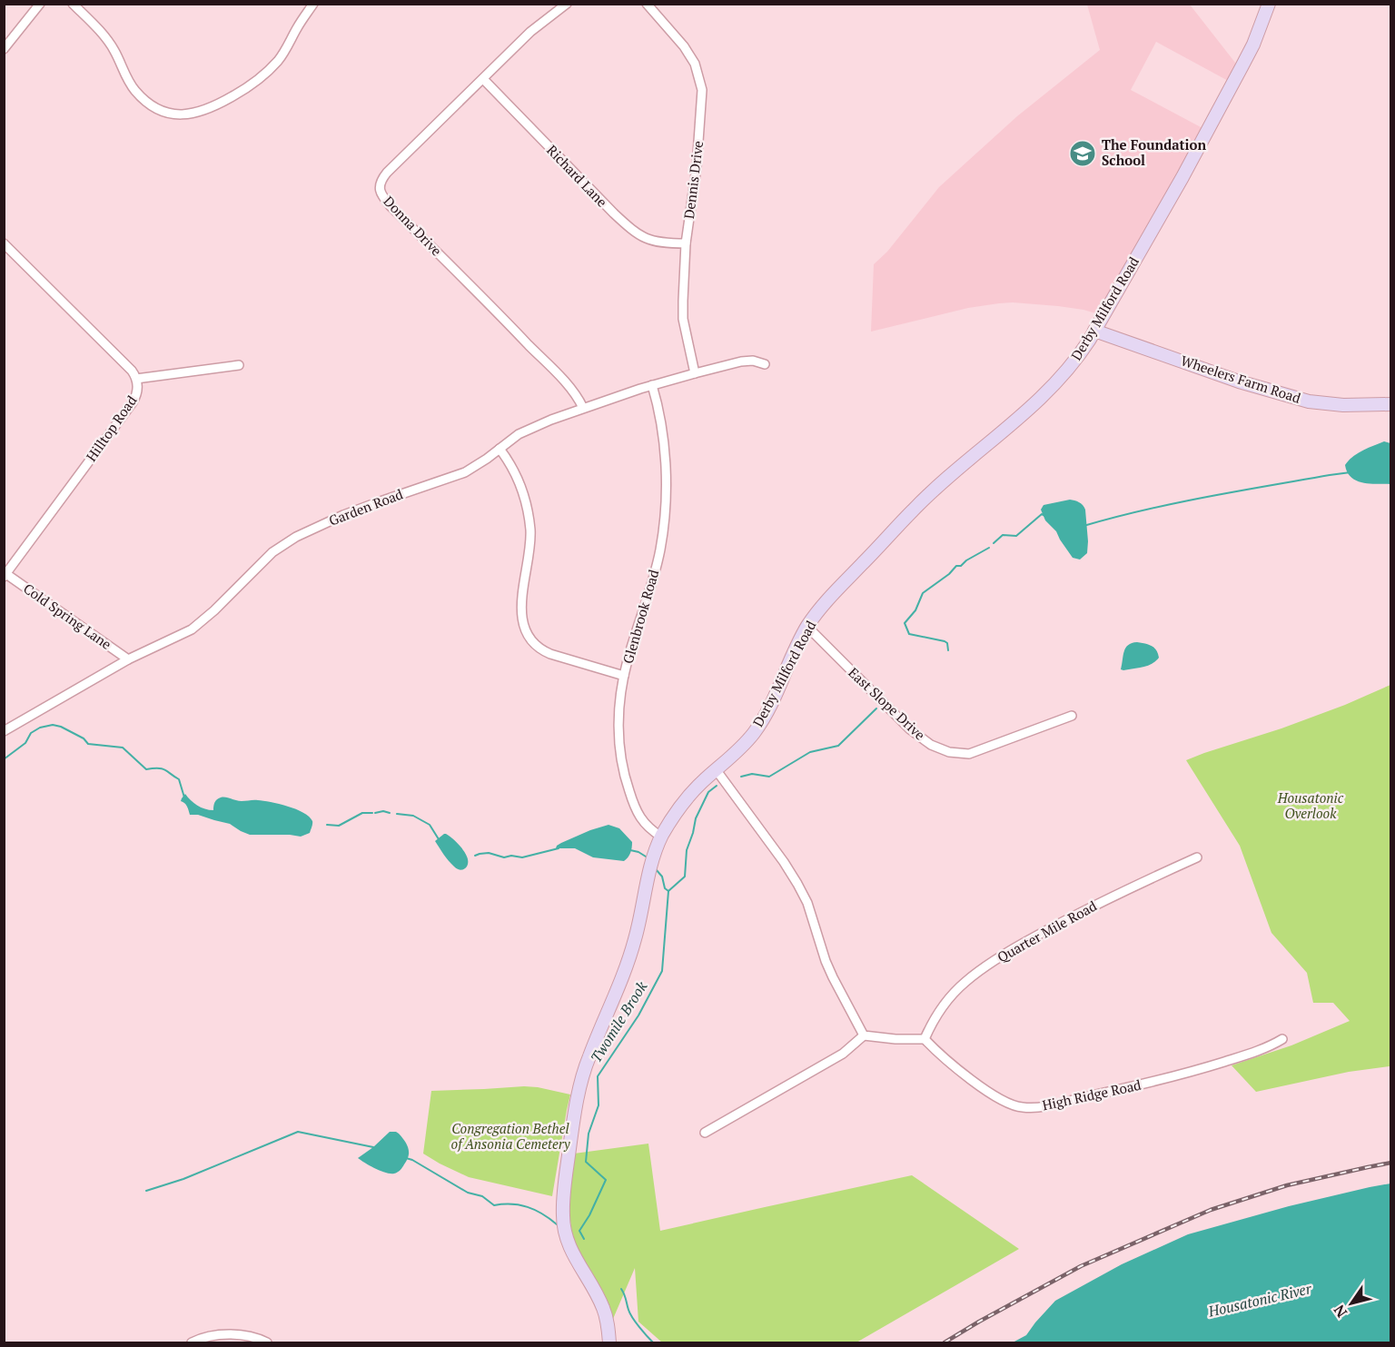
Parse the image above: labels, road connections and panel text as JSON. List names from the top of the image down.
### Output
{
  "streets": {
    "main road": ["Derby Milford Road", "Wheelers Farm Road"],
    "street": [
      "Richard Lane",
      "Dennis Drive",
      "Donna Drive",
      "Hilltop Road",
      "Garden Road",
      "Cold Spring Lane",
      "Glenbrook Road",
      "East Slope Drive",
      "Quarter Mile Road",
      "High Ridge Road"
    ]
  },
  "crossings": [
    ["Richard Lane", "Dennis Drive"],
    ["Richard Lane", "Donna Drive"],
    ["Dennis Drive", "Garden Road"],
    ["Donna Drive", "Garden Road"],
    ["Derby Milford Road", "Wheelers Farm Road"],
    ["Derby Milford Road", "Glenbrook Road"],
    ["Derby Milford Road", "East Slope Drive"],
    ["Hilltop Road", "Cold Spring Lane"],
    ["Garden Road", "Cold Spring Lane"],
    ["Garden Road", "Glenbrook Road"],
    ["Quarter Mile Road", "High Ridge Road"]
  ],
  "water": ["Twomile Brook", "Housatonic River"],
  "parks": ["Housatonic Overlook", "Congregation Bethel of Ansonia Cemetery"],
  "places": {
    "school or university": ["The Foundation School"]
  },
  "north": "bottom left"
}
